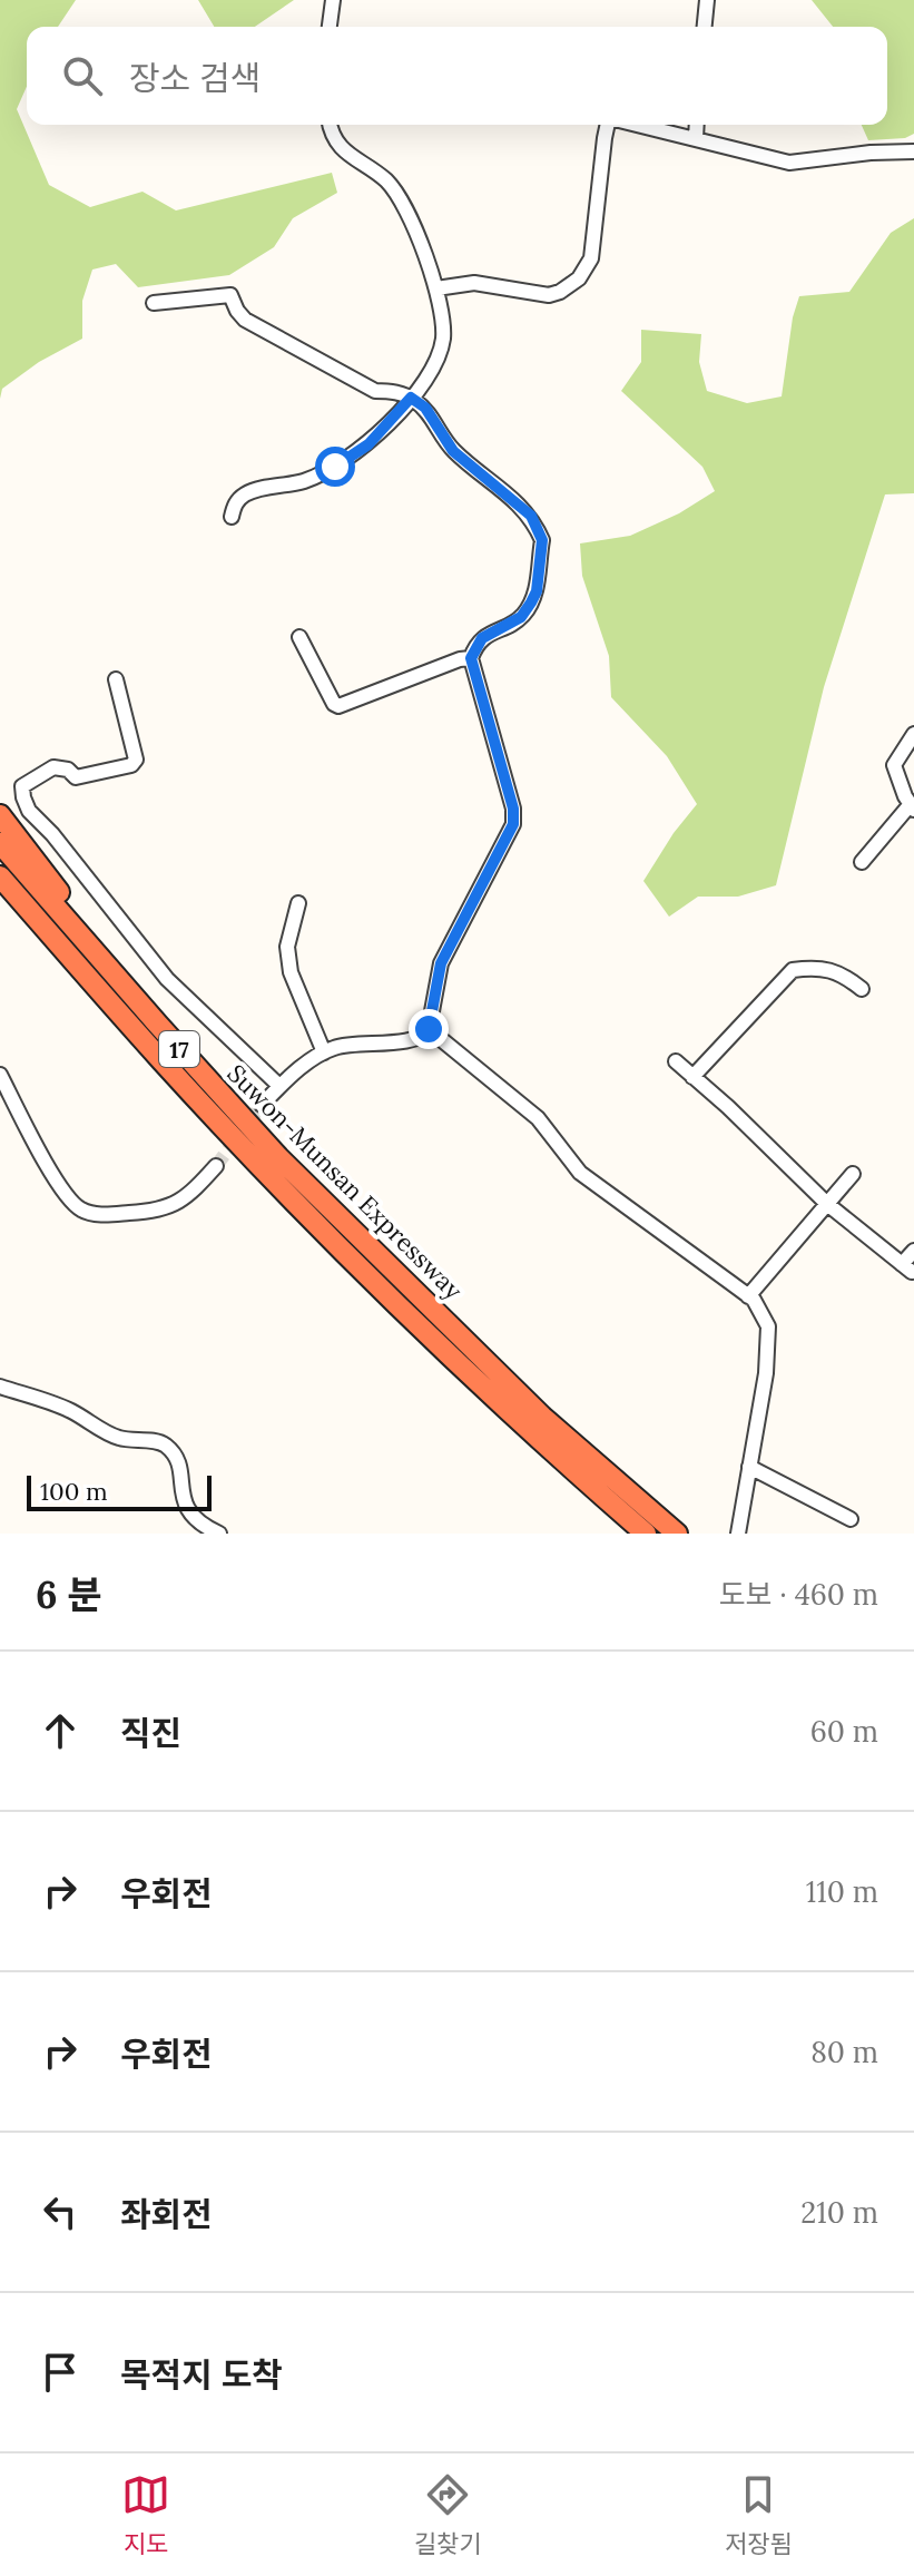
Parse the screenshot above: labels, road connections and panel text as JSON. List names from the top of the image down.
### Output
{
  "streets": {
    "highway": ["17", "Suwon-Munsan Expressway"]
  },
  "scale_bar": "100 m",
  "page": {
    "search": "장소 검색",
    "scale": "100 m",
    "heading": ["6 분", "도보 · 460 m"],
    "list": [
      ["직진", "60 m"],
      ["우회전", "110 m"],
      ["우회전", "80 m"],
      ["좌회전", "210 m"],
      "목적지 도착"
    ],
    "nav": ["지도", "길찾기", "저장됨"]
  }
}
